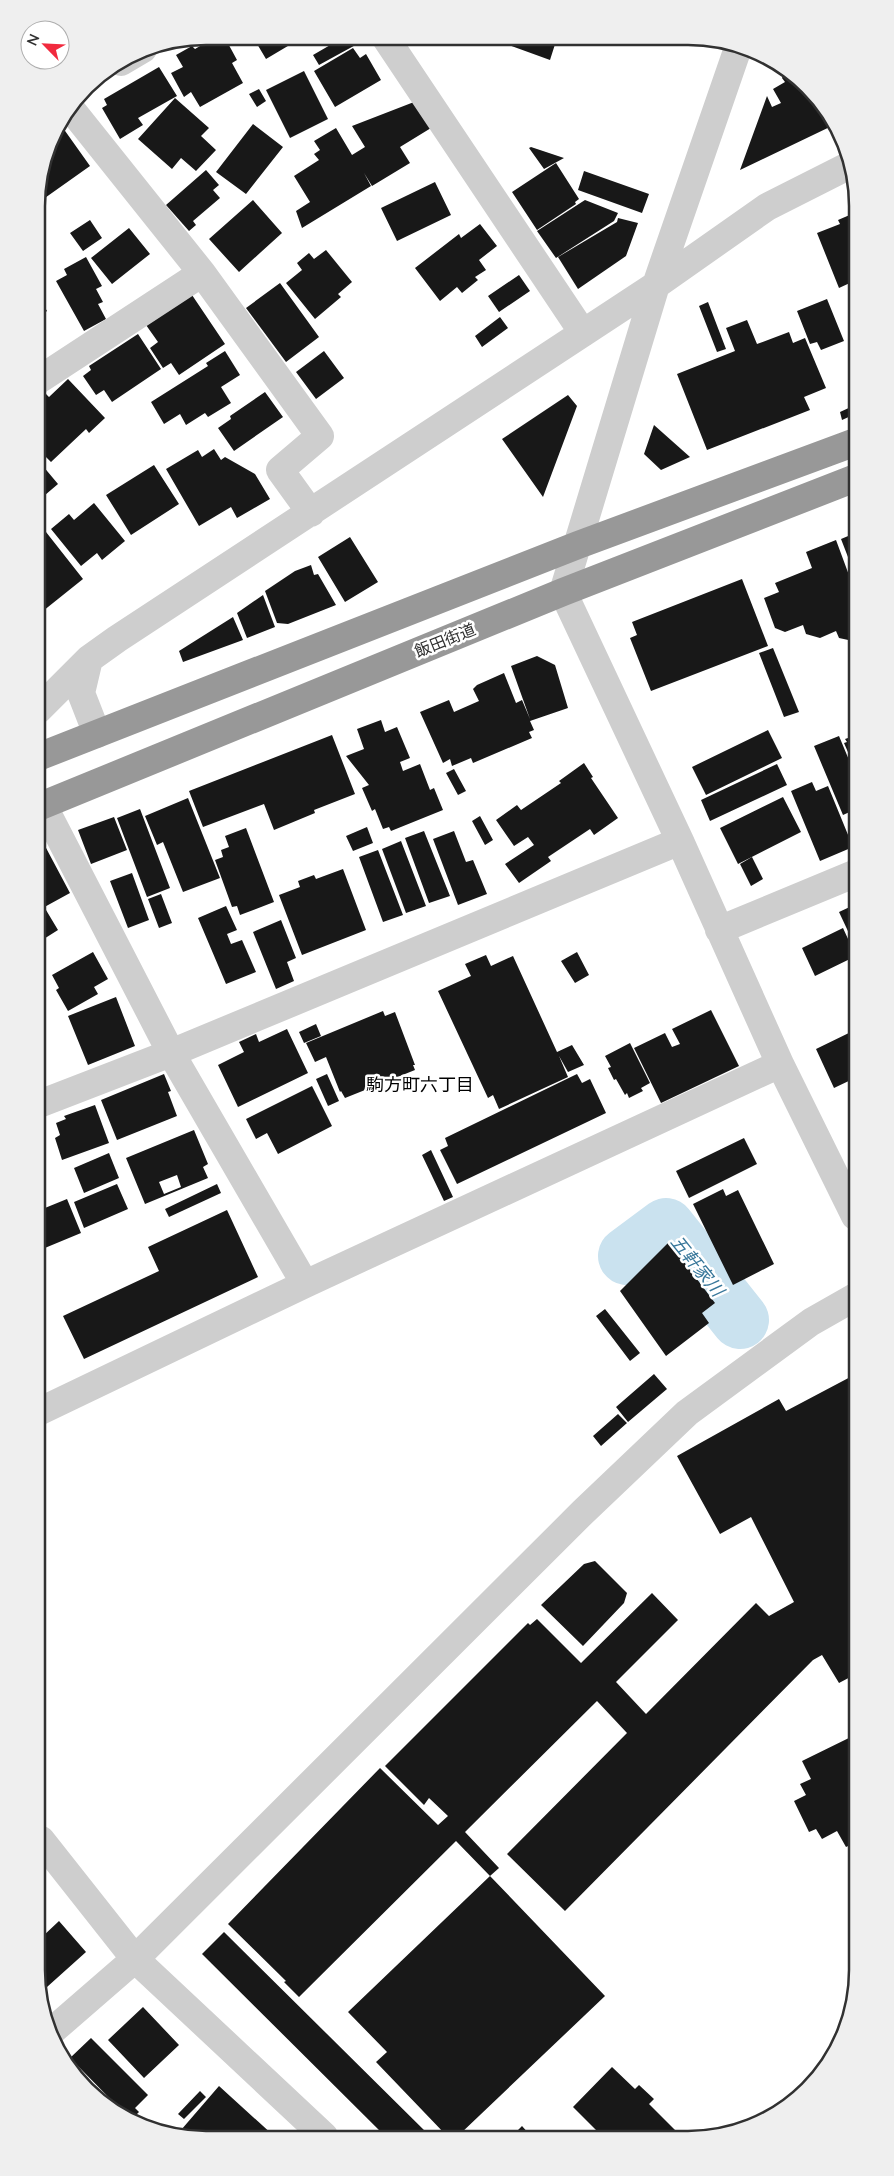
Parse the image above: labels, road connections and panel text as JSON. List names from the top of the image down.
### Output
{
  "streets": {
    "highway": ["飯田街道"]
  },
  "districts": ["駒方町六丁目"],
  "water": ["五軒家川"],
  "north": "top left"
}
